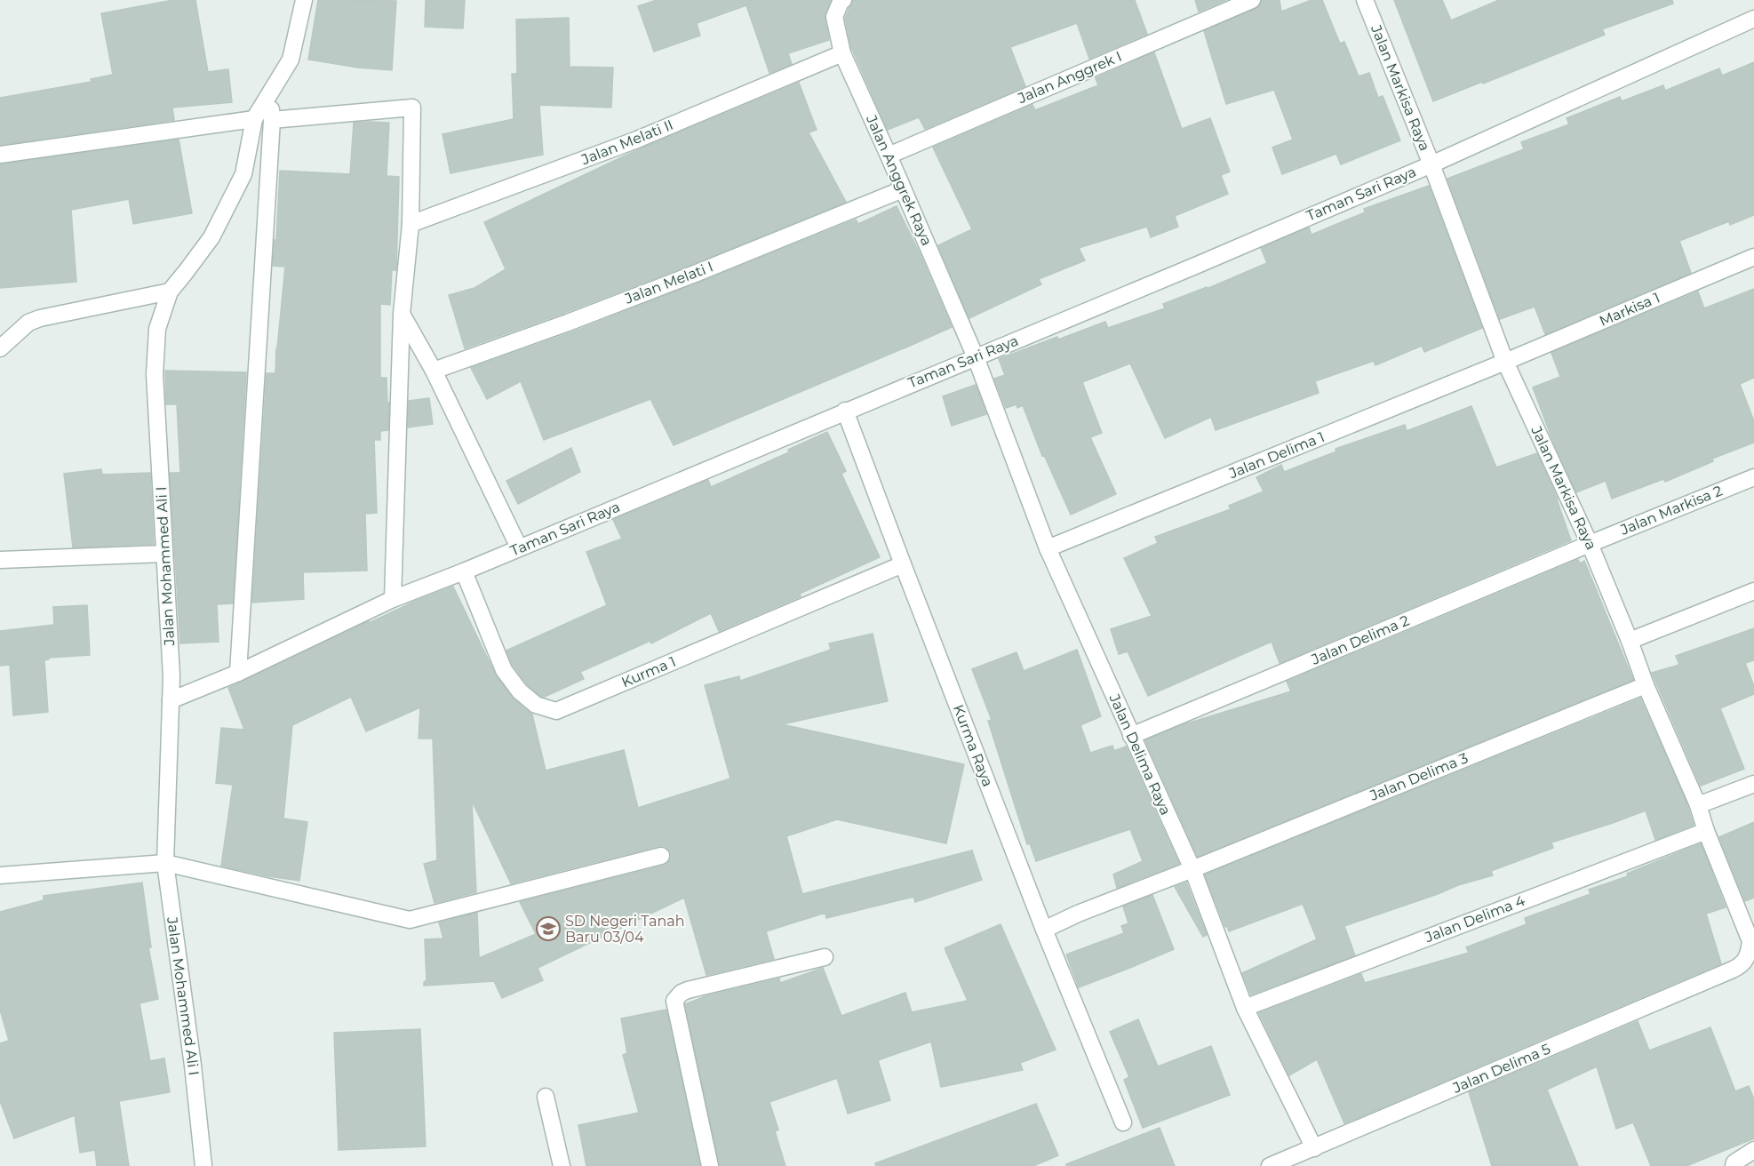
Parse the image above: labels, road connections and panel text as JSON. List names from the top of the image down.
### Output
{
  "streets": {
    "street": [
      "Jalan Anggrek I",
      "Jalan Markisa Raya",
      "Jalan Melati II",
      "Jalan Anggrek Raya",
      "Taman Sari Raya",
      "Jalan Melati I",
      "Markisa 1",
      "Jalan Delima 1",
      "Jalan Markisa 2",
      "Jalan Mohammed Ali I",
      "Jalan Delima 2",
      "Kurma 1",
      "Kurma Raya",
      "Jalan Delima Raya",
      "Jalan Delima 3",
      "Jalan Delima 4",
      "Jalan Delima 5"
    ]
  },
  "crossings": [
    ["Jalan Anggrek I", "Jalan Anggrek Raya"],
    ["Jalan Markisa Raya", "Taman Sari Raya"],
    ["Jalan Markisa Raya", "Markisa 1"],
    ["Jalan Markisa Raya", "Jalan Delima 1"],
    ["Jalan Markisa Raya", "Jalan Markisa 2"],
    ["Jalan Markisa Raya", "Jalan Delima 2"],
    ["Jalan Markisa Raya", "Jalan Delima 3"],
    ["Jalan Markisa Raya", "Jalan Delima 4"],
    ["Jalan Markisa Raya", "Jalan Delima 5"],
    ["Jalan Melati II", "Jalan Anggrek Raya"],
    ["Jalan Anggrek Raya", "Taman Sari Raya"],
    ["Jalan Anggrek Raya", "Jalan Melati I"],
    ["Jalan Anggrek Raya", "Jalan Delima Raya"],
    ["Taman Sari Raya", "Jalan Mohammed Ali I"],
    ["Taman Sari Raya", "Kurma 1"],
    ["Taman Sari Raya", "Kurma Raya"],
    ["Taman Sari Raya", "Jalan Delima Raya"],
    ["Markisa 1", "Jalan Delima 1"],
    ["Jalan Delima 1", "Jalan Delima Raya"],
    ["Jalan Markisa 2", "Jalan Delima 2"],
    ["Jalan Delima 2", "Jalan Delima Raya"],
    ["Kurma 1", "Kurma Raya"],
    ["Jalan Delima Raya", "Jalan Delima 3"],
    ["Jalan Delima Raya", "Jalan Delima 4"],
    ["Jalan Delima Raya", "Jalan Delima 5"]
  ],
  "places": {
    "school or university": ["SD Negeri Tanah Baru 03/04"]
  }
}
